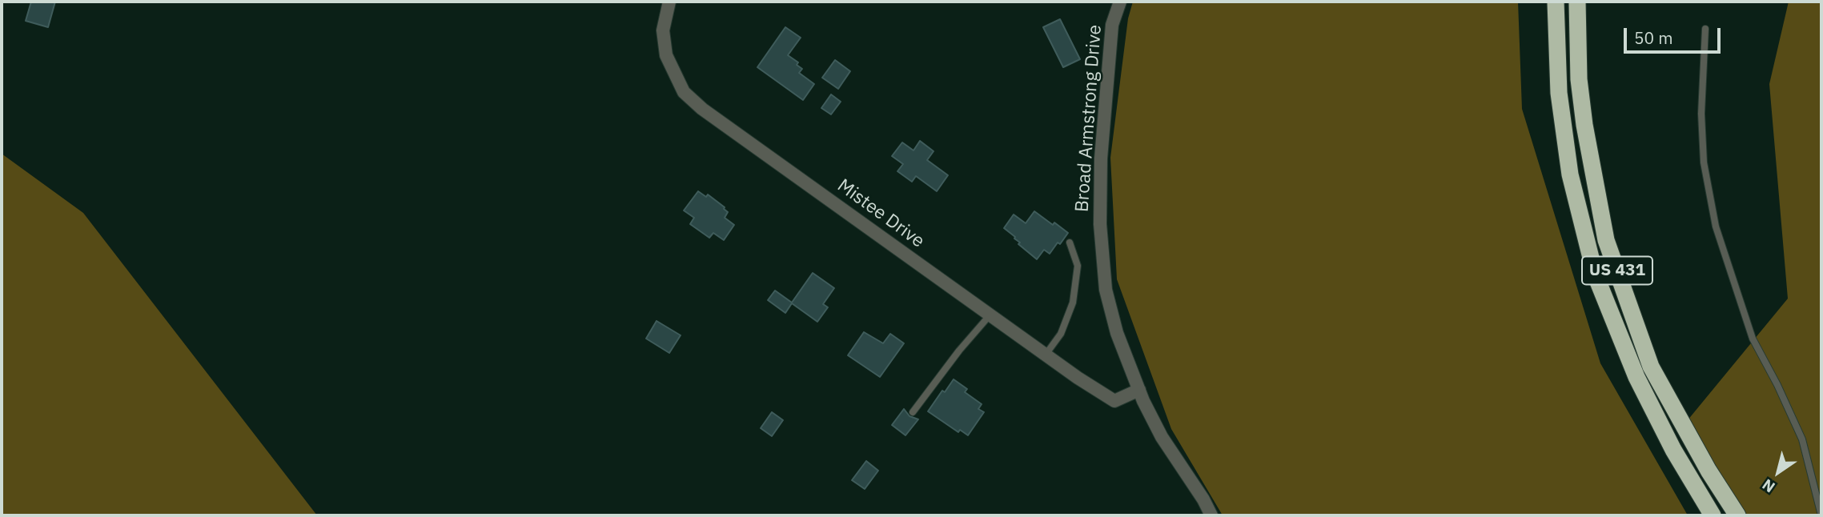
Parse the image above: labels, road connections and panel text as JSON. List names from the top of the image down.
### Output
{
  "streets": {
    "highway": ["US 431"],
    "street": ["Broad Armstrong Drive", "Mistee Drive"]
  },
  "crossings": [
    ["Broad Armstrong Drive", "Mistee Drive"]
  ],
  "scale_bar": "50 m",
  "north": "bottom left"
}
